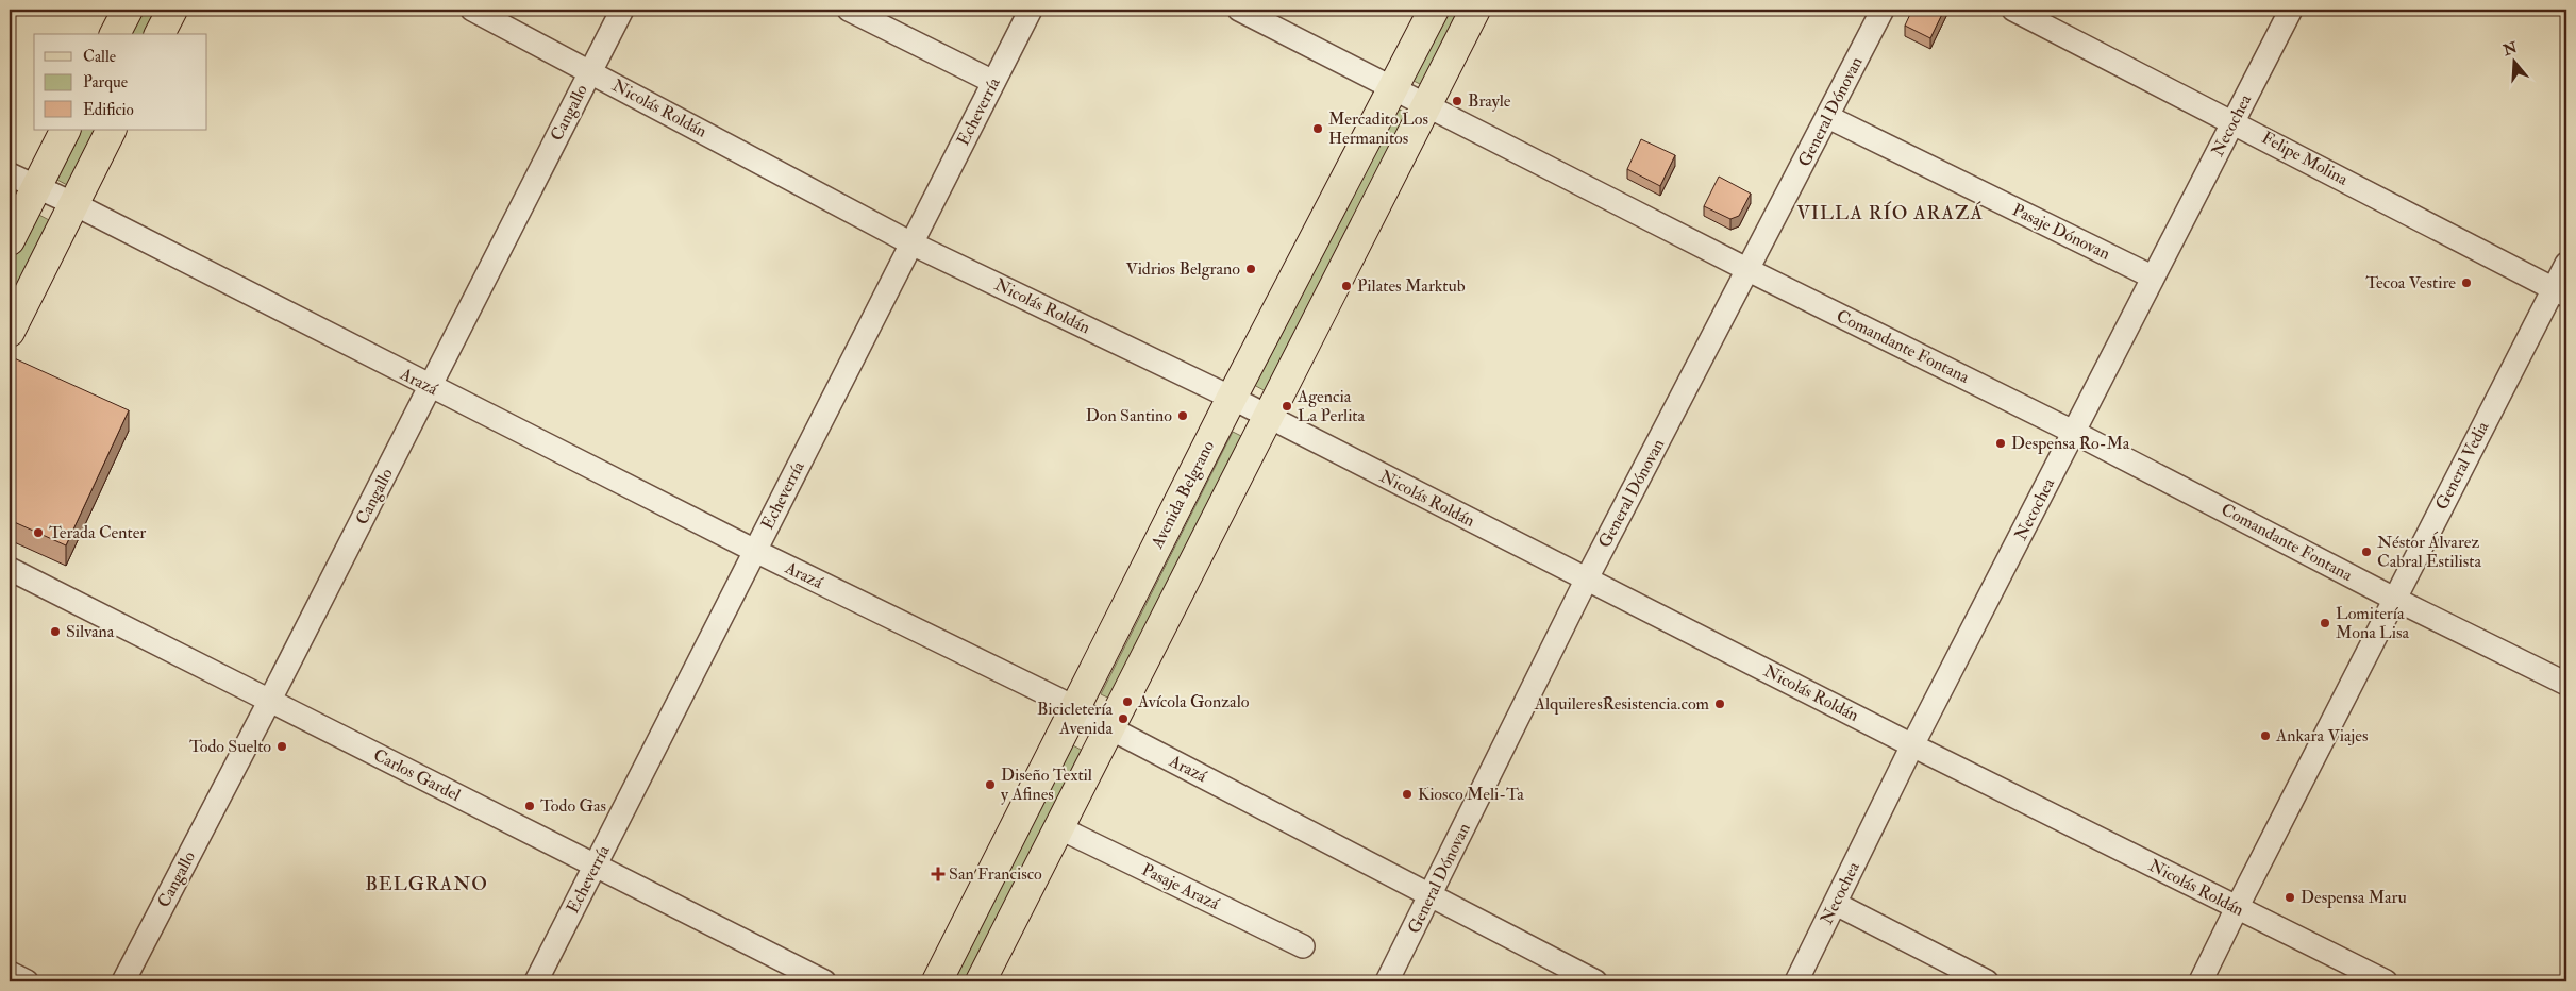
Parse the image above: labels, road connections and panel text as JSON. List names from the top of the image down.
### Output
{
  "streets": {
    "main road": ["Avenida Belgrano"],
    "street": [
      "Nicolás Roldán",
      "Echeverría",
      "General Dónovan",
      "Cangallo",
      "Necochea",
      "Felipe Molina",
      "Pasaje Dónovan",
      "Comandante Fontana",
      "Arazá",
      "General Vedia",
      "Carlos Gardel",
      "Pasaje Arazá"
    ]
  },
  "crossings": [
    ["Nicolás Roldán", "Echeverría"],
    ["Nicolás Roldán", "General Dónovan"],
    ["Nicolás Roldán", "Cangallo"],
    ["Nicolás Roldán", "Necochea"],
    ["Nicolás Roldán", "General Vedia"],
    ["Nicolás Roldán", "Avenida Belgrano"],
    ["Echeverría", "Arazá"],
    ["Echeverría", "Carlos Gardel"],
    ["General Dónovan", "Pasaje Dónovan"],
    ["General Dónovan", "Comandante Fontana"],
    ["General Dónovan", "Arazá"],
    ["Cangallo", "Arazá"],
    ["Cangallo", "Carlos Gardel"],
    ["Necochea", "Felipe Molina"],
    ["Necochea", "Pasaje Dónovan"],
    ["Necochea", "Comandante Fontana"],
    ["Felipe Molina", "General Vedia"],
    ["Comandante Fontana", "General Vedia"],
    ["Comandante Fontana", "Avenida Belgrano"],
    ["Arazá", "Avenida Belgrano"]
  ],
  "districts": ["VILLA RÍO ARAZÁ", "BELGRANO"],
  "places": {
    "other": [
      "Brayle",
      "Mercadito Los Hermanitos",
      "Vidrios Belgrano",
      "Tecoa Vestire",
      "Pilates Marktub",
      "Agencia La Perlita",
      "Don Santino",
      "Despensa Ro-Ma",
      "Terada Center",
      "Néstor Álvarez Cabral Estilista",
      "Lomitería Mona Lisa",
      "Silvana",
      "Avícola Gonzalo",
      "AlquileresResistencia.com",
      "Bicicletería Avenida",
      "Ankara Viajes",
      "Todo Suelto",
      "Diseño Textil y Afines",
      "Kiosco Meli-Ta",
      "Todo Gas",
      "Despensa Maru"
    ],
    "health": ["San Francisco"]
  },
  "legend": ["Calle", "Parque", "Edificio"],
  "north": "top"
}
